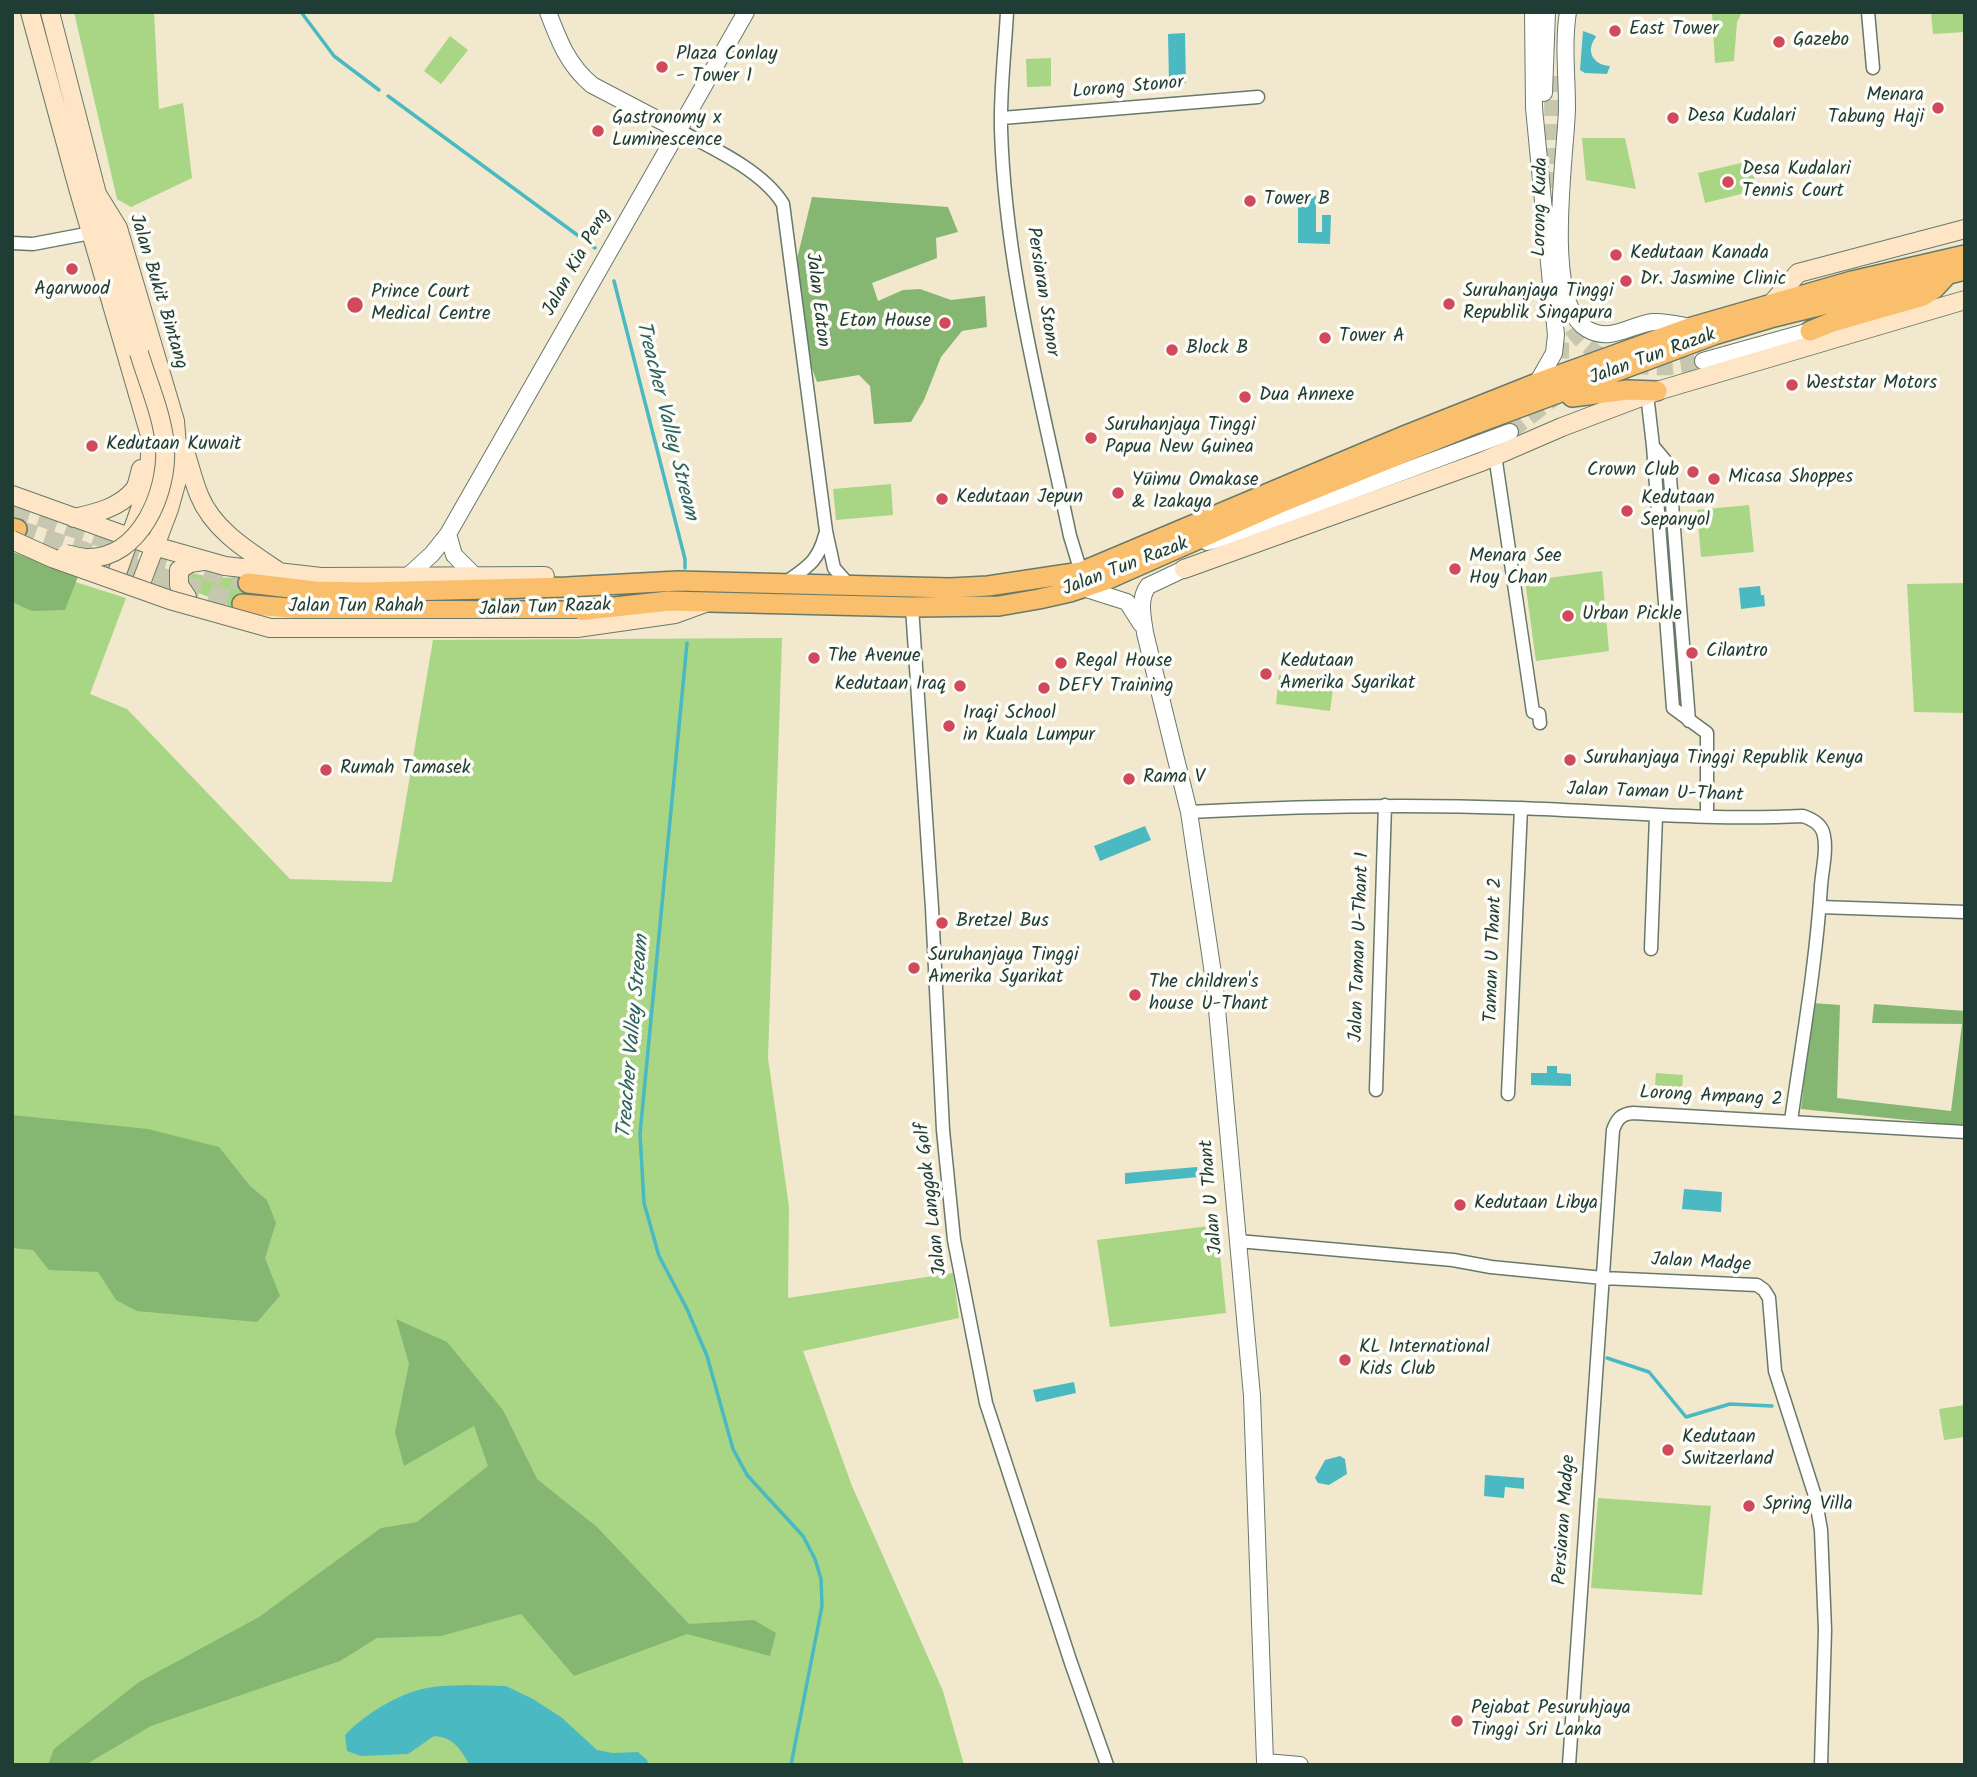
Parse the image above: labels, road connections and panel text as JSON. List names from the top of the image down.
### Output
{
  "streets": {
    "main road": ["Jalan Bukit Bintang", "Jalan Tun Razak", "Jalan Tun Rahah"],
    "street": [
      "Lorong Stonor",
      "Lorong Kuda",
      "Jalan Kia Peng",
      "Persiaran Stonor",
      "Jalan Eaton",
      "Jalan Taman U-Thant",
      "Jalan Taman U-Thant 1",
      "Taman U Thant 2",
      "Lorong Ampang 2",
      "Jalan U Thant",
      "Jalan Langgak Golf",
      "Jalan Madge",
      "Persiaran Madge"
    ]
  },
  "crossings": [
    ["Lorong Stonor", "Persiaran Stonor"],
    ["Lorong Kuda", "Jalan Tun Razak"],
    ["Jalan Kia Peng", "Jalan Eaton"],
    ["Persiaran Stonor", "Jalan Tun Razak"],
    ["Persiaran Stonor", "Jalan U Thant"],
    ["Jalan Eaton", "Jalan Tun Razak"],
    ["Jalan Tun Razak", "Jalan Tun Rahah"],
    ["Jalan Tun Razak", "Jalan U Thant"],
    ["Jalan Tun Razak", "Jalan Langgak Golf"],
    ["Jalan Taman U-Thant", "Jalan Taman U-Thant 1"],
    ["Jalan Taman U-Thant", "Taman U Thant 2"],
    ["Jalan Taman U-Thant", "Lorong Ampang 2"],
    ["Jalan Taman U-Thant", "Jalan U Thant"],
    ["Lorong Ampang 2", "Jalan Madge"],
    ["Lorong Ampang 2", "Persiaran Madge"],
    ["Jalan U Thant", "Jalan Madge"],
    ["Jalan Madge", "Persiaran Madge"]
  ],
  "water": ["Treacher Valley Stream"],
  "places": [
    "East Tower",
    "Gazebo",
    "Plaza Conlay - Tower 1",
    "Menara Tabung Haji",
    "Desa Kudalari",
    "Gastronomy x Luminescence",
    "Desa Kudalari Tennis Court",
    "Tower B",
    "Kedutaan Kanada",
    "Agarwood",
    "Dr. Jasmine Clinic",
    "Suruhanjaya Tinggi Republik Singapura",
    "Prince Court Medical Centre",
    "Eton House",
    "Tower A",
    "Block B",
    "Weststar Motors",
    "Dua Annexe",
    "Suruhanjaya Tinggi Papua New Guinea",
    "Kedutaan Kuwait",
    "Crown Club",
    "Micasa Shoppes",
    "Yūimu Omakase & Izakaya",
    "Kedutaan Jepun",
    "Kedutaan Sepanyol",
    "Menara See Hoy Chan",
    "Urban Pickle",
    "Cilantro",
    "The Avenue",
    "Regal House",
    "Kedutaan Amerika Syarikat",
    "Kedutaan Iraq",
    "DEFY Training",
    "Iraqi School in Kuala Lumpur",
    "Suruhanjaya Tinggi Republik Kenya",
    "Rumah Tamasek",
    "Rama V",
    "Bretzel Bus",
    "Suruhanjaya Tinggi Amerika Syarikat",
    "The children's house U-Thant",
    "Kedutaan Libya",
    "KL International Kids Club",
    "Kedutaan Switzerland",
    "Spring Villa",
    "Pejabat Pesuruhjaya Tinggi Sri Lanka"
  ]
}
